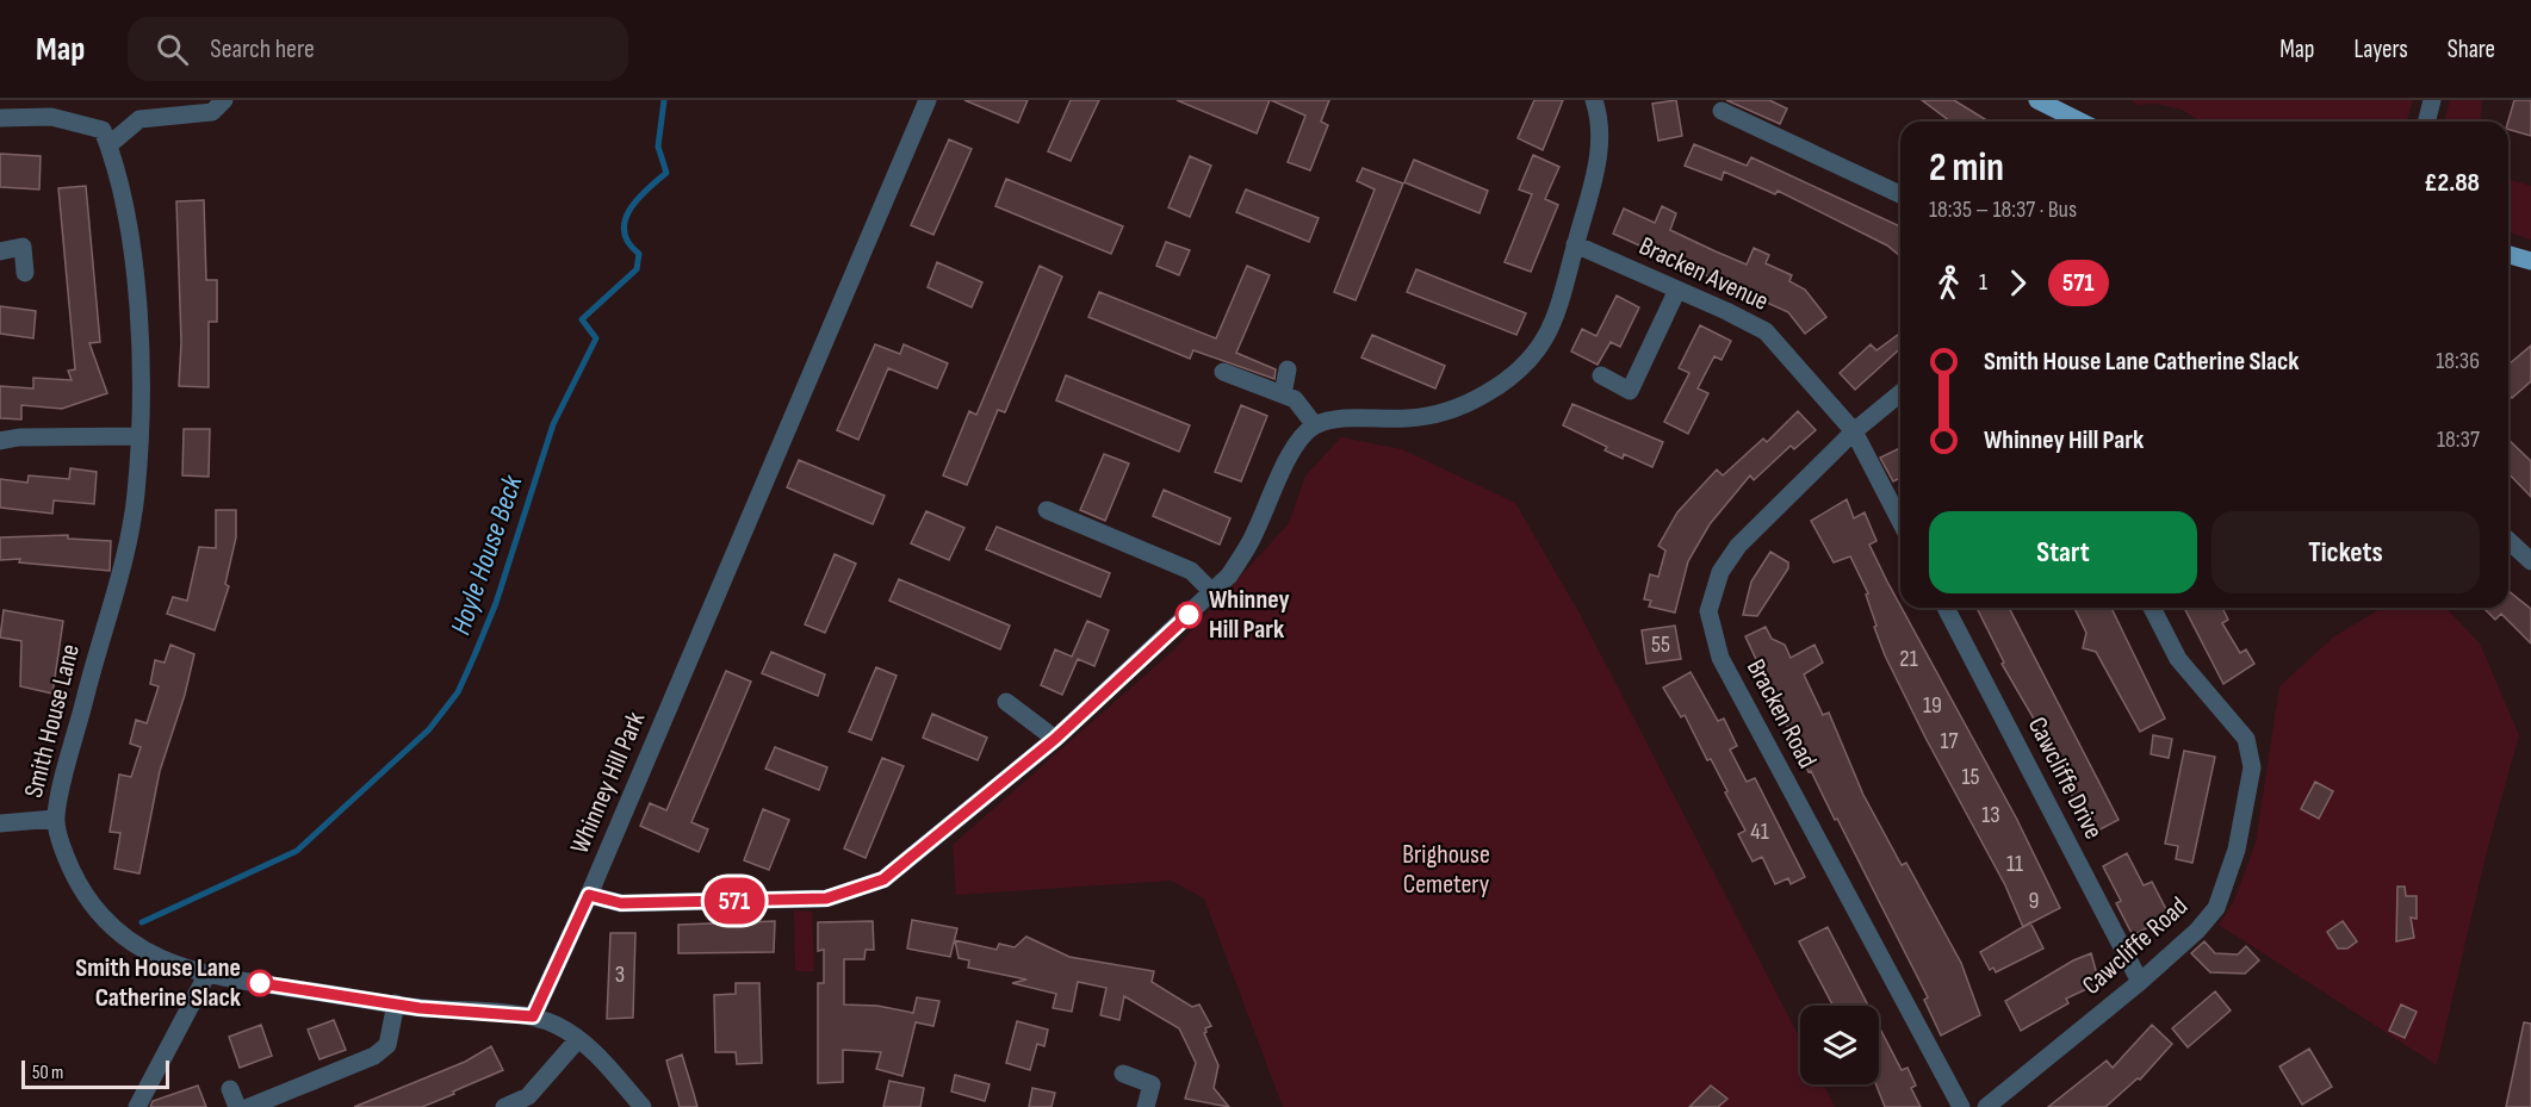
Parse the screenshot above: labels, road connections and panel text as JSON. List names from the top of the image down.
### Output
{
  "streets": {
    "street": [
      "Bracken Avenue",
      "Bracken Road",
      "Smith House Lane",
      "Cawcliffe Drive",
      "Whinney Hill Park",
      "Cawcliffe Road"
    ]
  },
  "crossings": [
    ["Bracken Avenue", "Bracken Road"],
    ["Smith House Lane", "Whinney Hill Park"],
    ["Cawcliffe Drive", "Cawcliffe Road"]
  ],
  "water": ["Hoyle House Beck"],
  "parks": ["Brighouse Cemetery"],
  "places": ["Whinney Hill Park", "Smith House Lane Catherine Slack"],
  "lines": ["bus line 571"],
  "house_numbers": [
    "55",
    "21",
    "19",
    "17",
    "15",
    "13",
    "41",
    "11",
    "9",
    "3"
  ],
  "scale_bar": "50 m",
  "page": {
    "header": "Map",
    "search": "Search here",
    "nav": ["Map", "Layers", "Share"],
    "on_map": "571",
    "heading": ["2 min", "18:35 – 18:37 · Bus", "£2.88"],
    "legs": ["1", "571"],
    "list": [
      {
        "name": "Smith House Lane Catherine Slack",
        "value": "18:36"
      },
      {
        "name": "Whinney Hill Park",
        "value": "18:37"
      }
    ],
    "buttons": ["Start", "Tickets"],
    "scale": "50 m"
  }
}
